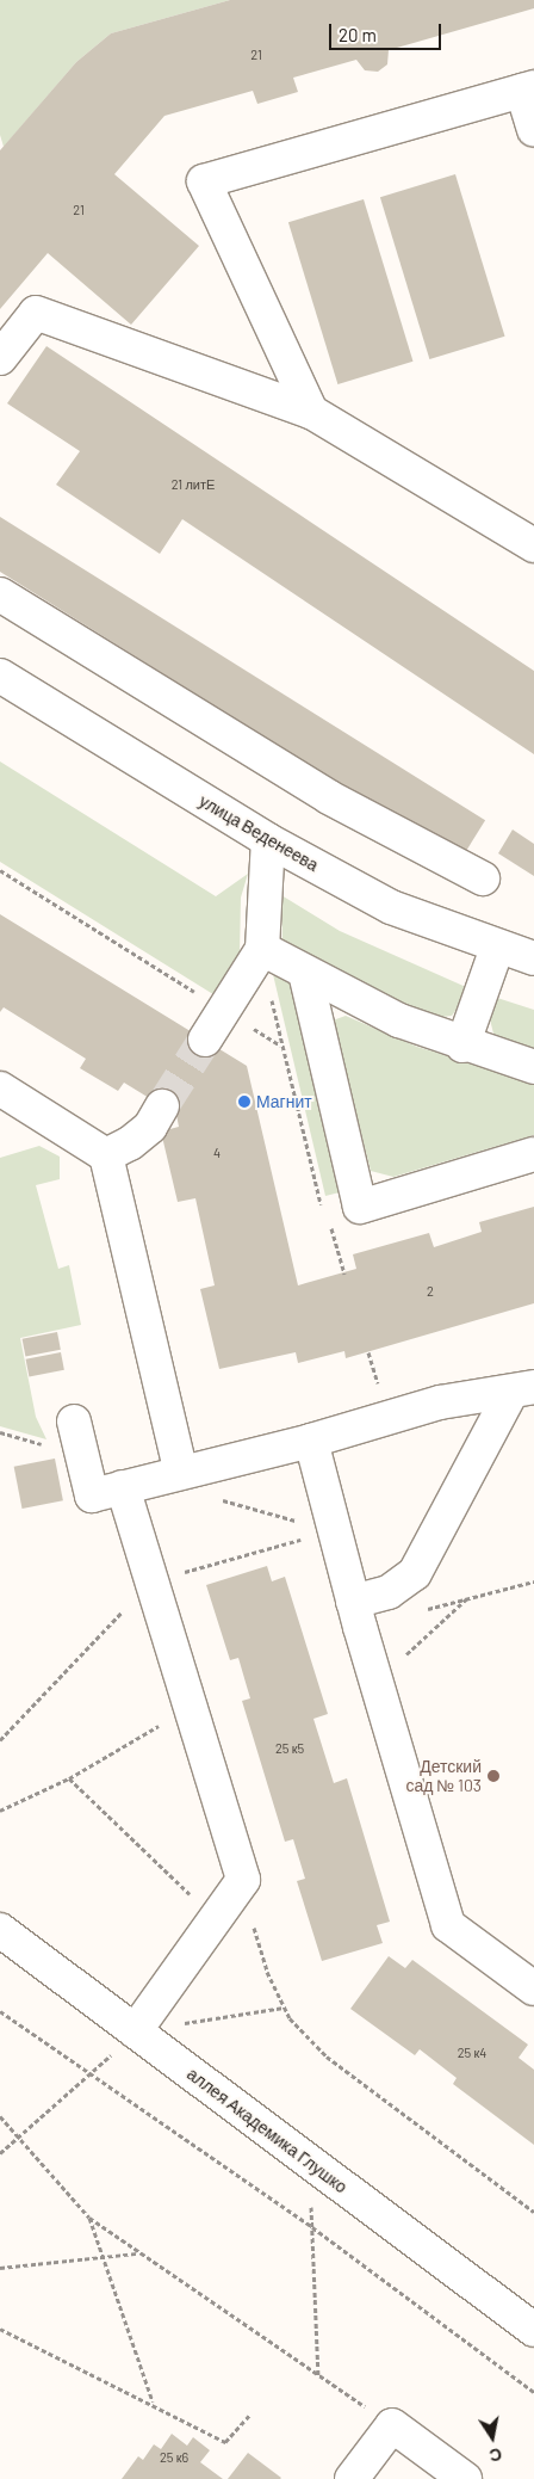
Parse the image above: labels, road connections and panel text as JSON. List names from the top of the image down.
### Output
{
  "streets": {
    "street": ["улица Веденеева", "аллея Академика Глушко"]
  },
  "places": ["Магнит", "Детский сад № 103"],
  "house_numbers": [
    "21",
    "21",
    "21 литЕ",
    "4",
    "2",
    "25 к5",
    "25 к4",
    "25 к6"
  ],
  "scale_bar": "20 m",
  "north": "bottom"
}
